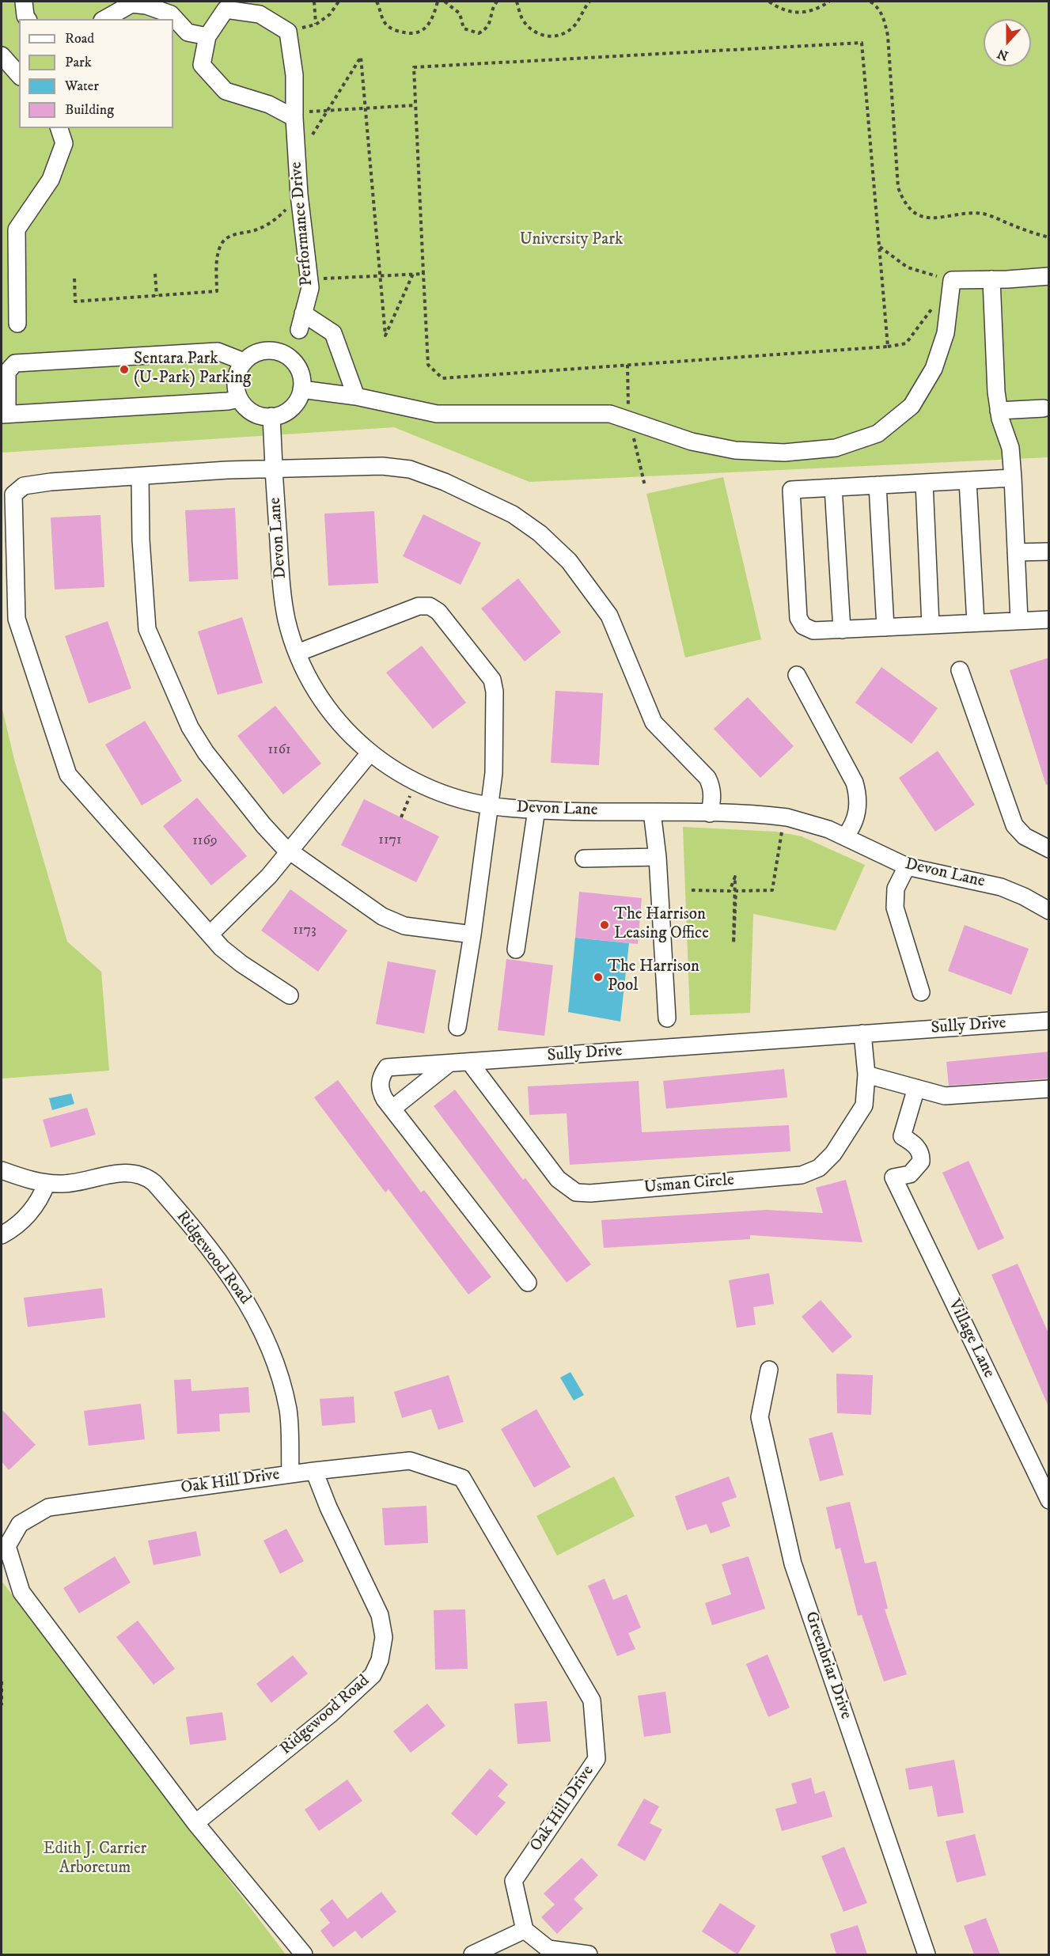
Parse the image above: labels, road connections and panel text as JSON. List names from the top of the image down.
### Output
{
  "streets": {
    "street": [
      "Performance Drive",
      "Devon Lane",
      "Sully Drive",
      "Usman Circle",
      "Ridgewood Road",
      "Village Lane",
      "Oak Hill Drive",
      "Greenbriar Drive"
    ]
  },
  "crossings": [
    ["Sully Drive", "Usman Circle"],
    ["Ridgewood Road", "Oak Hill Drive"]
  ],
  "parks": ["University Park", "Edith J. Carrier Arboretum"],
  "places": ["Sentara Park (U-Park) Parking", "The Harrison Leasing Office", "The Harrison Pool"],
  "house_numbers": [
    "1161",
    "1171",
    "1169",
    "1173"
  ],
  "legend": [
    "Road",
    "Park",
    "Water",
    "Building"
  ],
  "north": "bottom"
}
